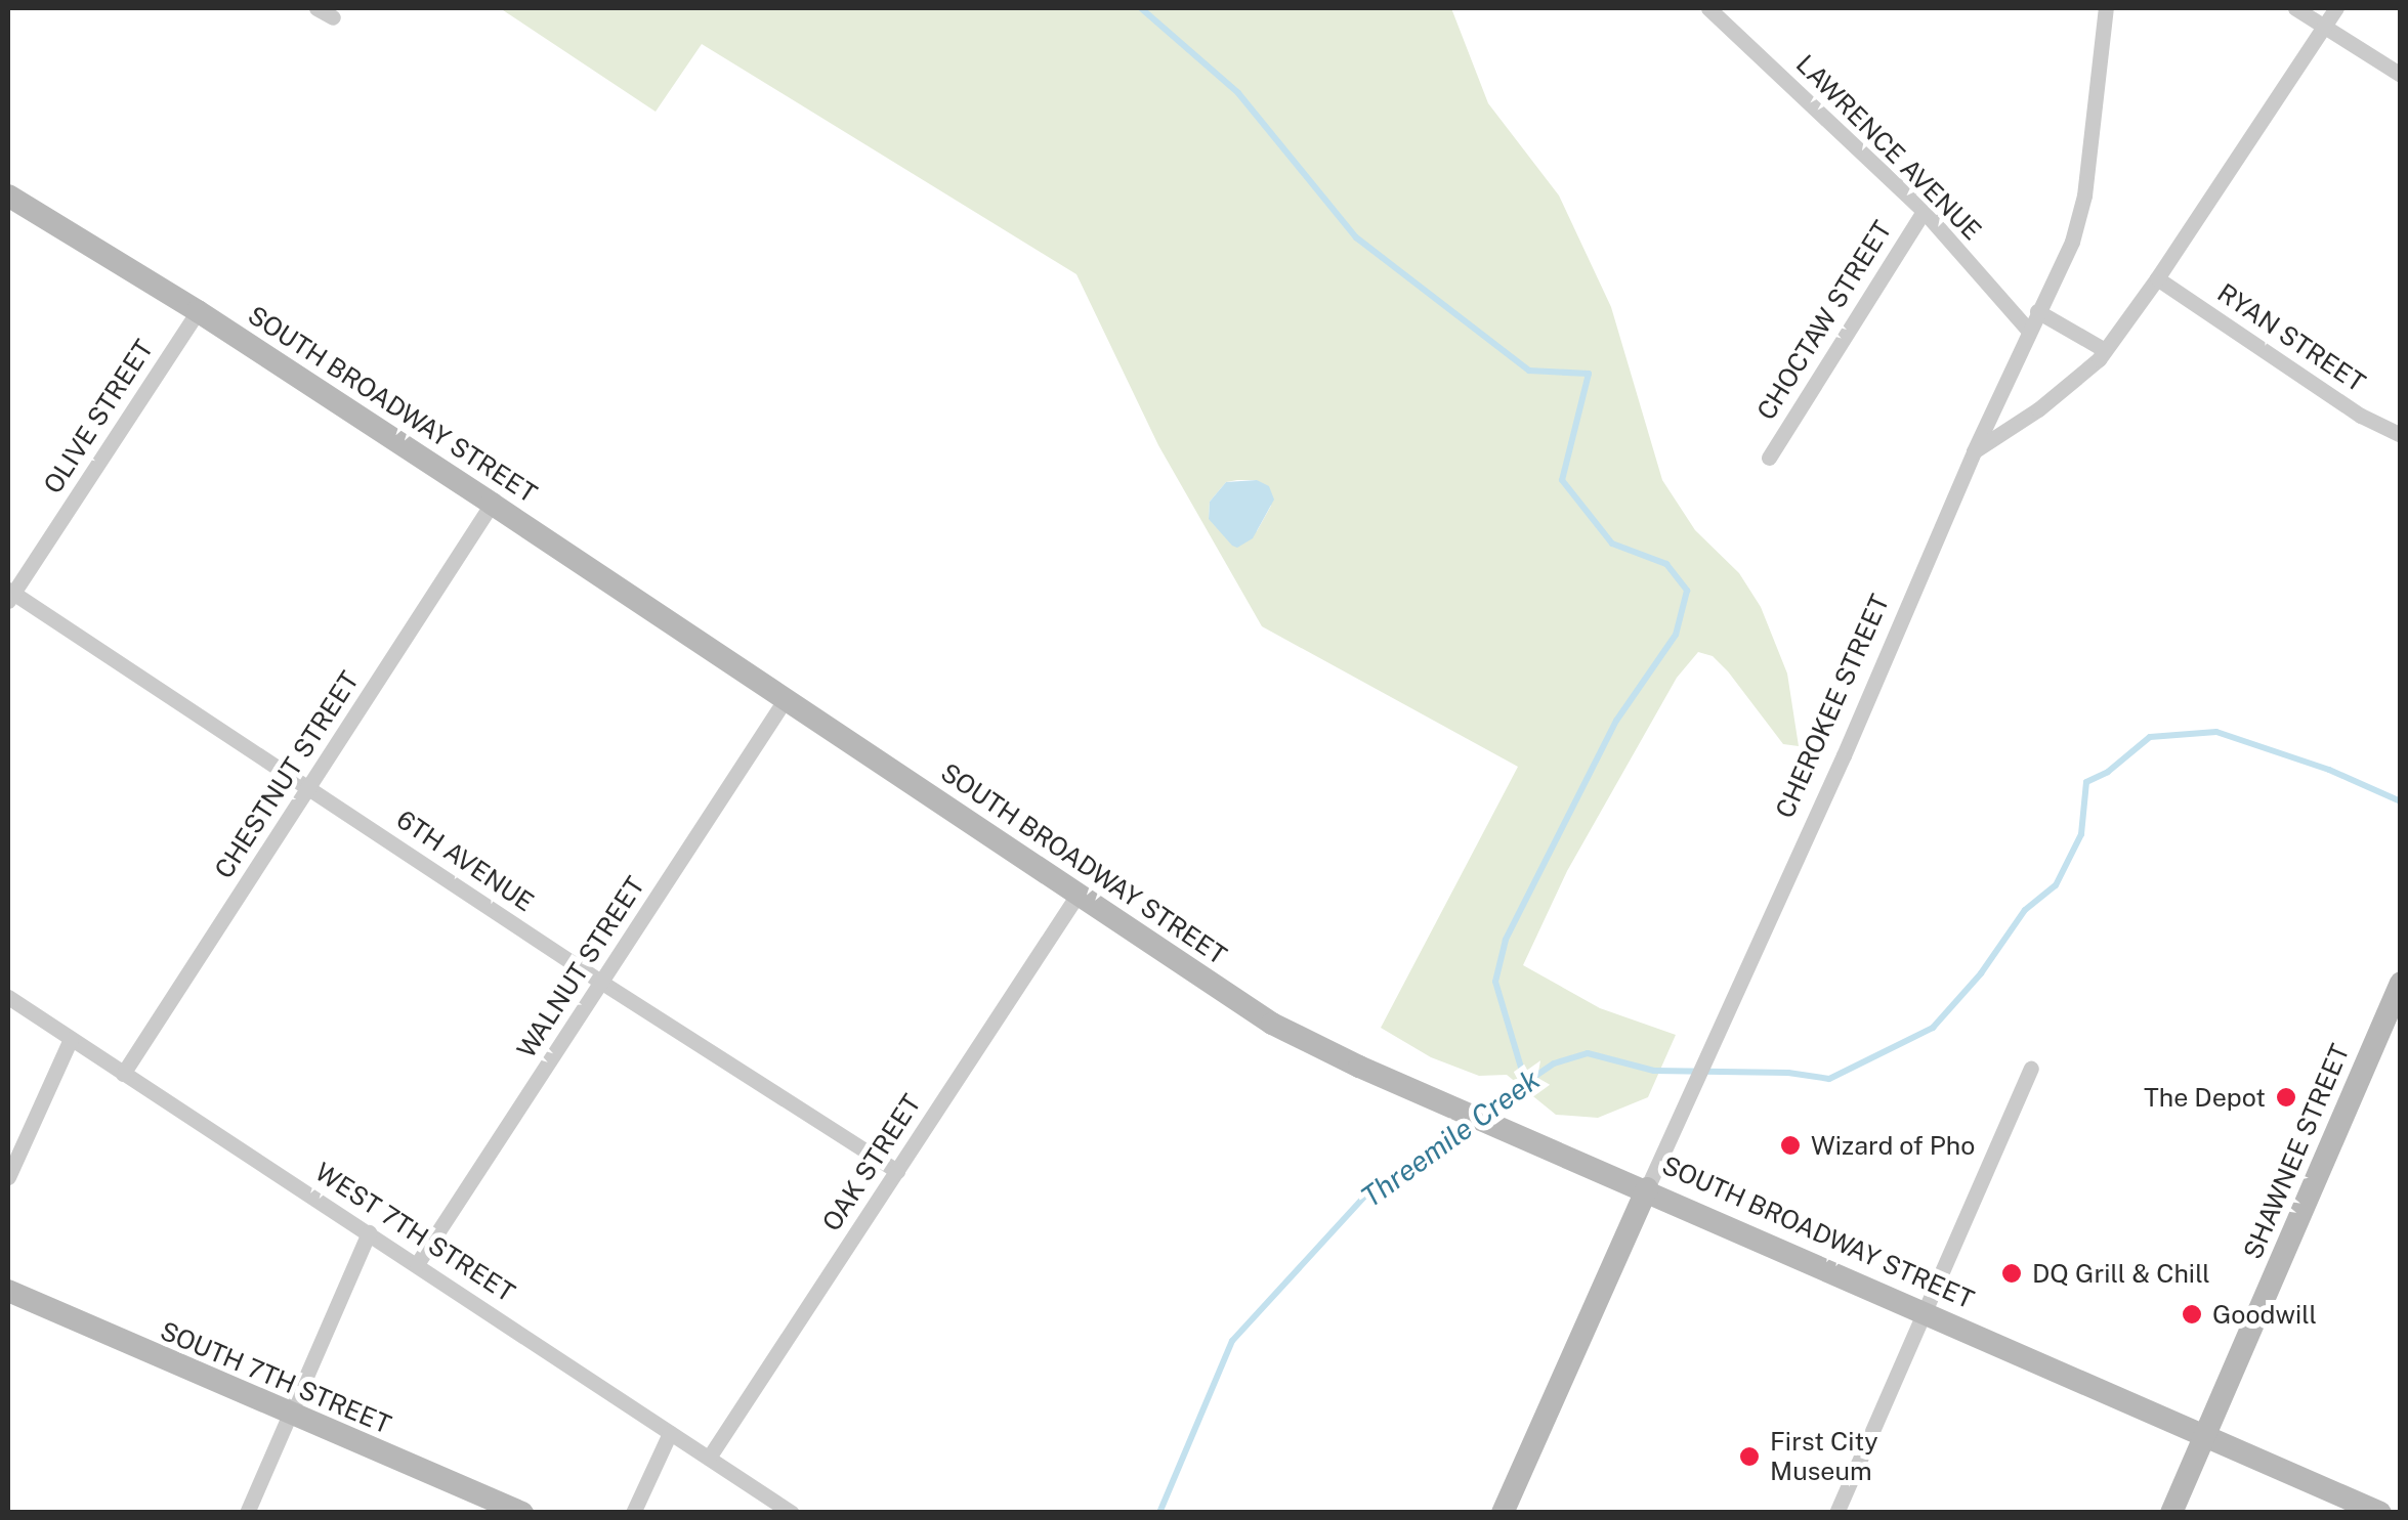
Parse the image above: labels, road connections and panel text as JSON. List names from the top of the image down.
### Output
{
  "streets": {
    "street": [
      "LAWRENCE AVENUE",
      "CHOCTAW STREET",
      "RYAN STREET",
      "SOUTH BROADWAY STREET",
      "OLIVE STREET",
      "CHEROKEE STREET",
      "CHESTNUT STREET",
      "6TH AVENUE",
      "WALNUT STREET",
      "SHAWNEE STREET",
      "OAK STREET",
      "WEST 7TH STREET",
      "SOUTH 7TH STREET"
    ]
  },
  "crossings": [
    ["LAWRENCE AVENUE", "CHOCTAW STREET"],
    ["LAWRENCE AVENUE", "CHEROKEE STREET"],
    ["SOUTH BROADWAY STREET", "OLIVE STREET"],
    ["SOUTH BROADWAY STREET", "CHEROKEE STREET"],
    ["SOUTH BROADWAY STREET", "CHESTNUT STREET"],
    ["SOUTH BROADWAY STREET", "WALNUT STREET"],
    ["SOUTH BROADWAY STREET", "SHAWNEE STREET"],
    ["SOUTH BROADWAY STREET", "OAK STREET"],
    ["OLIVE STREET", "6TH AVENUE"],
    ["CHESTNUT STREET", "6TH AVENUE"],
    ["CHESTNUT STREET", "WEST 7TH STREET"],
    ["6TH AVENUE", "WALNUT STREET"],
    ["6TH AVENUE", "OAK STREET"],
    ["WALNUT STREET", "WEST 7TH STREET"],
    ["OAK STREET", "WEST 7TH STREET"]
  ],
  "water": ["Threemile Creek"],
  "places": [
    "The Depot",
    "Wizard of Pho",
    "DQ Grill & Chill",
    "Goodwill",
    "First City Museum"
  ]
}
